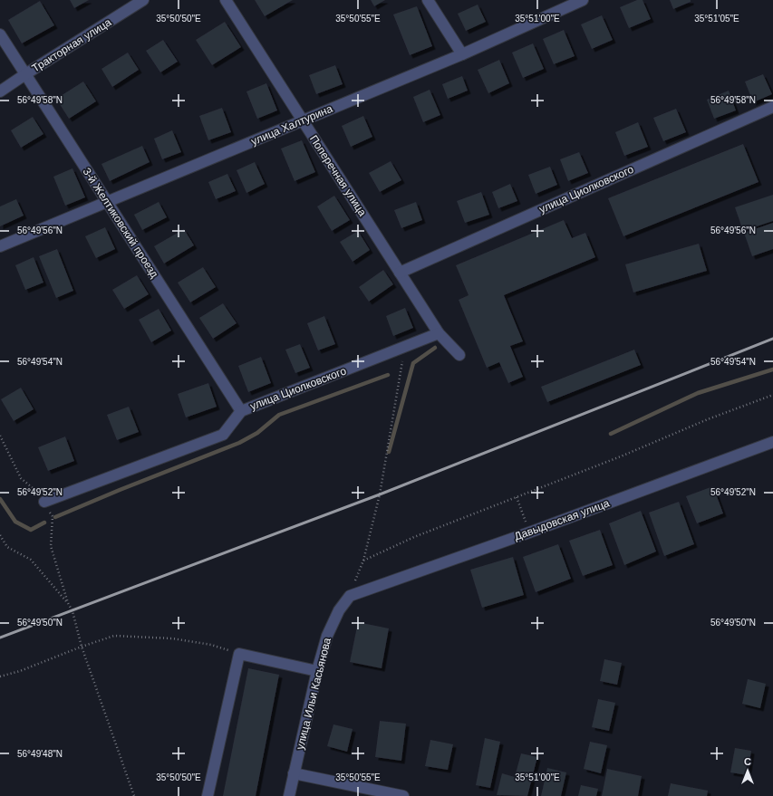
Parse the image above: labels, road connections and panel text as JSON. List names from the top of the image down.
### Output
{
  "streets": {
    "street": [
      "Тракторная улица",
      "улица Халтурина",
      "Поперечная улица",
      "улица Циолковского",
      "3-й Желтиковский проезд",
      "Давыдовская улица",
      "улица Ильи Касьянова"
    ]
  },
  "crossings": [
    ["Тракторная улица", "3-й Желтиковский проезд"],
    ["улица Халтурина", "Поперечная улица"],
    ["улица Халтурина", "3-й Желтиковский проезд"],
    ["Поперечная улица", "улица Циолковского"],
    ["улица Циолковского", "3-й Желтиковский проезд"],
    ["Давыдовская улица", "улица Ильи Касьянова"]
  ],
  "north": "top",
  "coordinates": [
    "35°50'50\"E",
    "35°50'55\"E",
    "35°51'00\"E",
    "35°51'05\"E",
    "56°49'58\"N",
    "56°49'56\"N",
    "56°49'54\"N",
    "56°49'52\"N",
    "56°49'50\"N",
    "56°49'48\"N"
  ]
}
